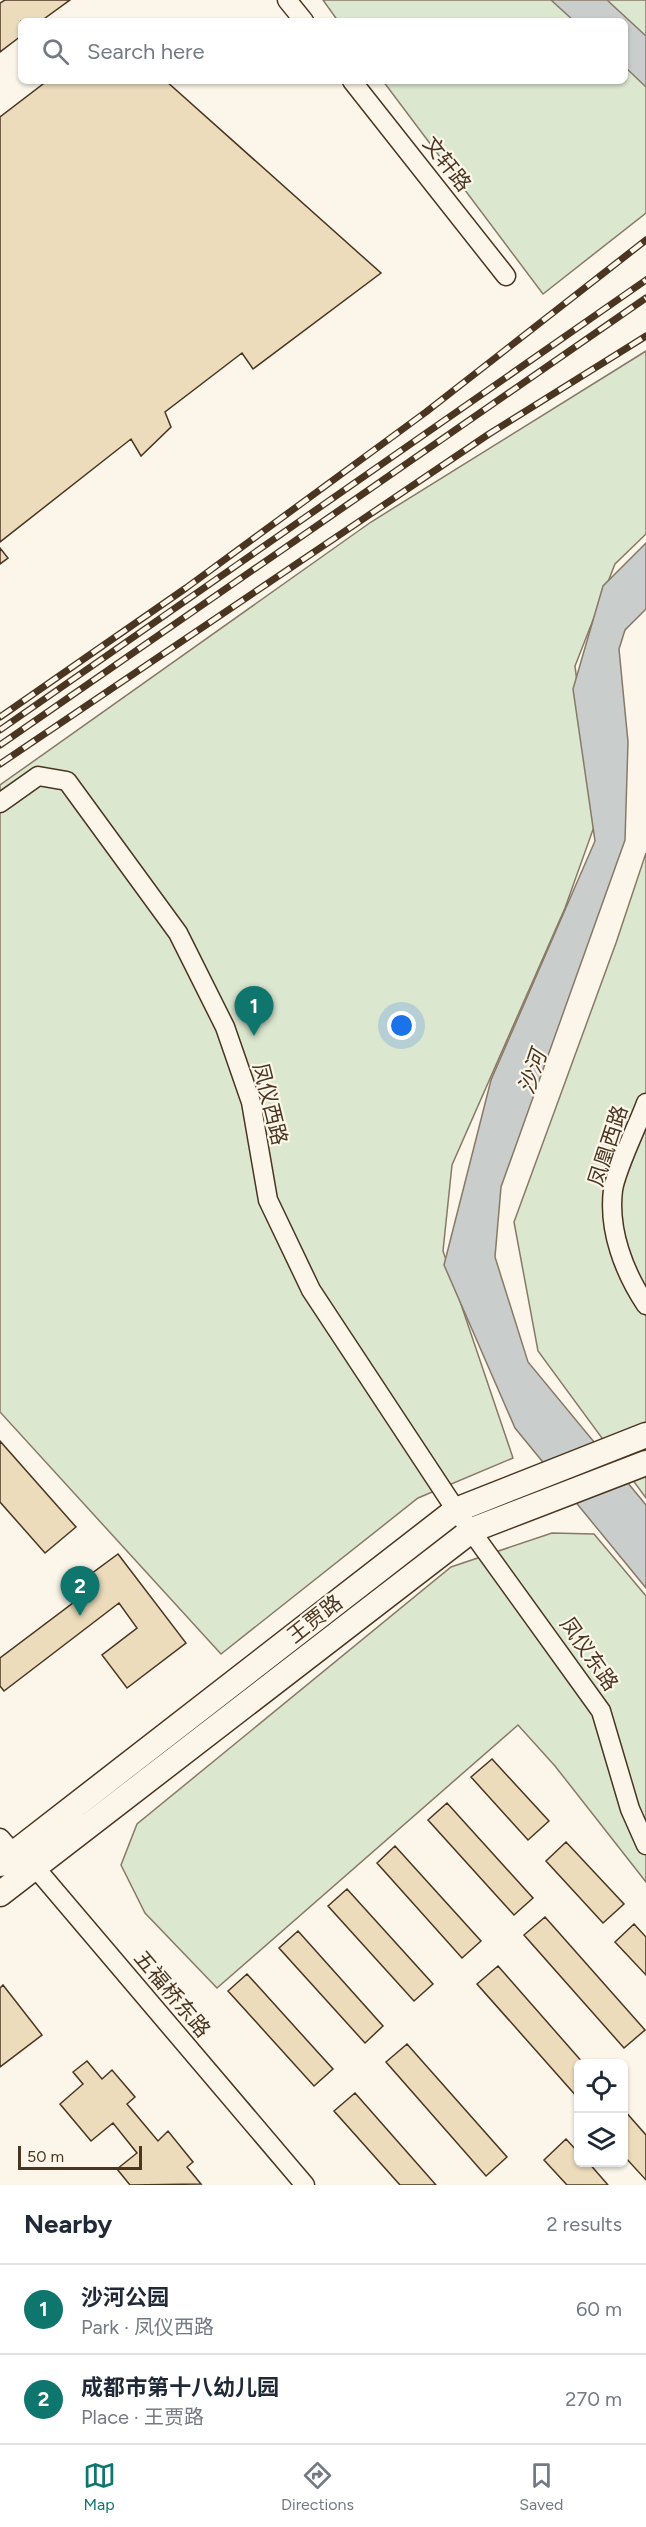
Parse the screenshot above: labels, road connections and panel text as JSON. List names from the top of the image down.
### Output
{
  "streets": {
    "main road": ["王贾路"],
    "street": [
      "文轩路",
      "凤仪西路",
      "凤凰西路",
      "凤仪东路",
      "五福桥东路"
    ]
  },
  "crossings": [
    ["凤仪西路", "王贾路"],
    ["凤仪西路", "凤仪东路"],
    ["王贾路", "凤仪东路"],
    ["王贾路", "五福桥东路"]
  ],
  "water": ["沙河"],
  "scale_bar": "50 m",
  "page": {
    "search": "Search here",
    "pins": ["1", "2"],
    "scale": "50 m",
    "heading": ["Nearby", "2 results"],
    "list": [
      {
        "mark": "1",
        "name": "沙河公园",
        "note": "Park · 凤仪西路",
        "value": "60 m"
      },
      {
        "mark": "2",
        "name": "成都市第十八幼儿园",
        "note": "Place · 王贾路",
        "value": "270 m"
      }
    ],
    "nav": ["Map", "Directions", "Saved"]
  }
}
